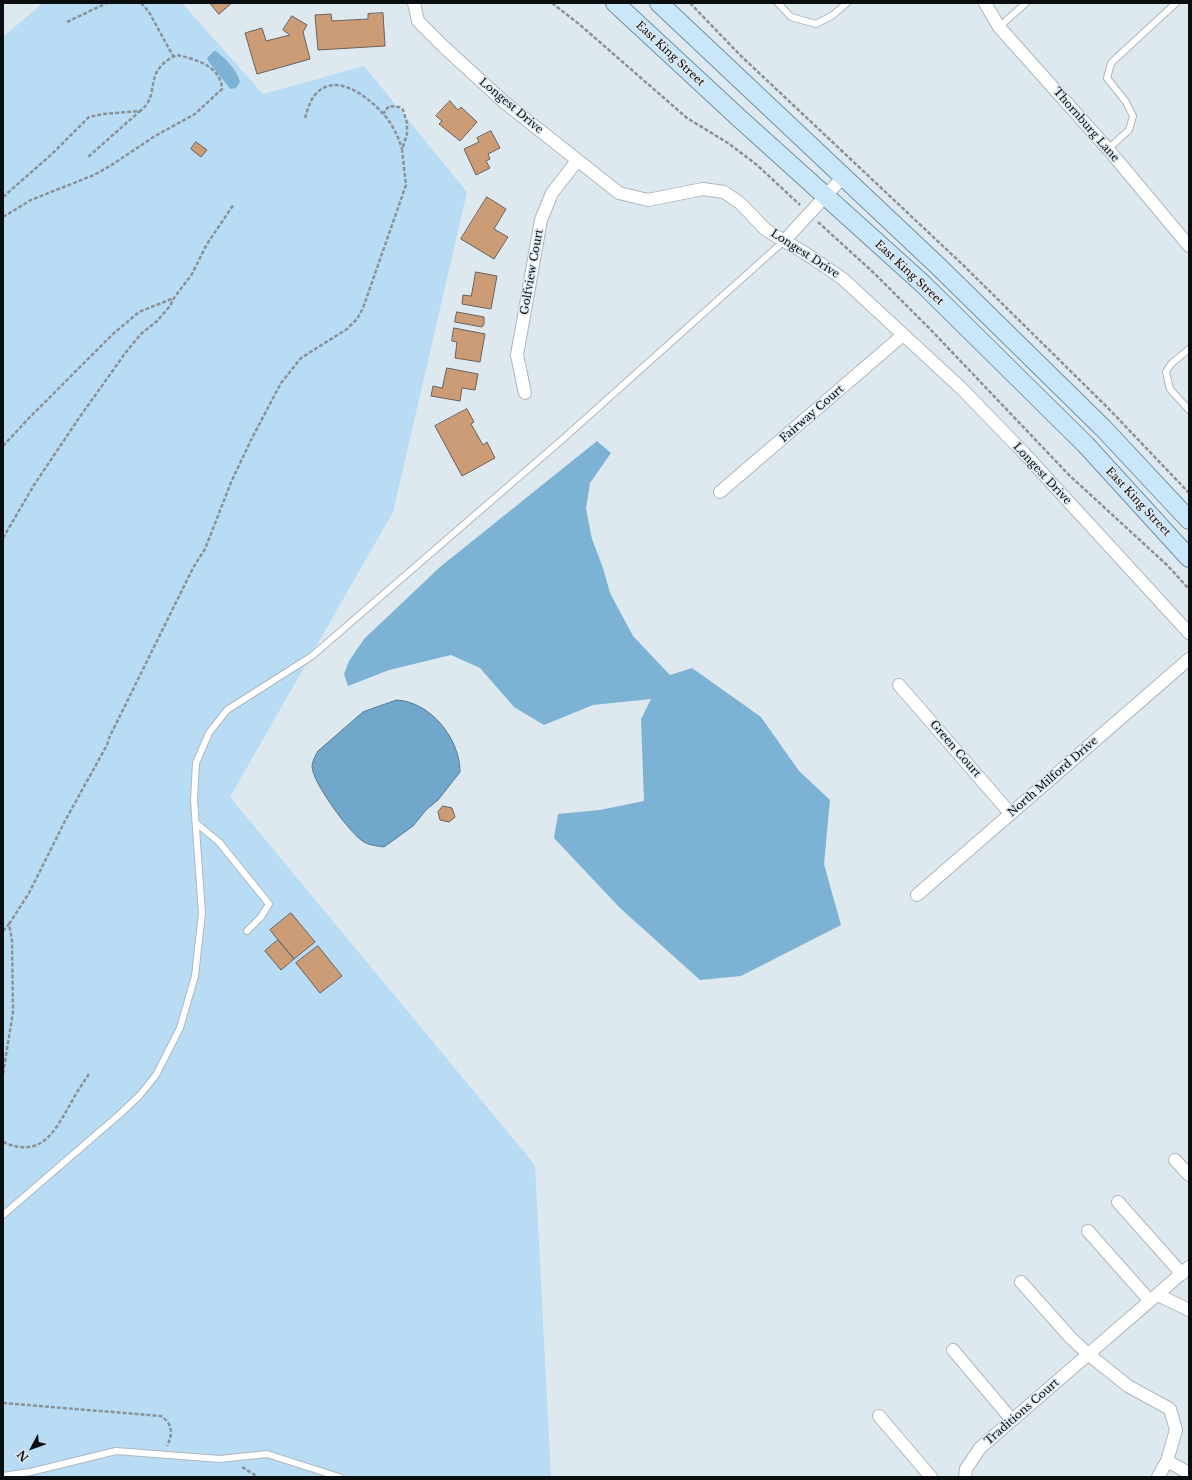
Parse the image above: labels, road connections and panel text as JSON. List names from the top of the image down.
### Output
{
  "streets": {
    "main road": ["East King Street"],
    "street": [
      "Longest Drive",
      "Thornburg Lane",
      "Golfview Court",
      "Fairway Court",
      "Green Court",
      "North Milford Drive",
      "Traditions Court"
    ]
  },
  "crossings": [
    ["Longest Drive", "Golfview Court"],
    ["Longest Drive", "Fairway Court"],
    ["Green Court", "North Milford Drive"]
  ],
  "north": "bottom left"
}
